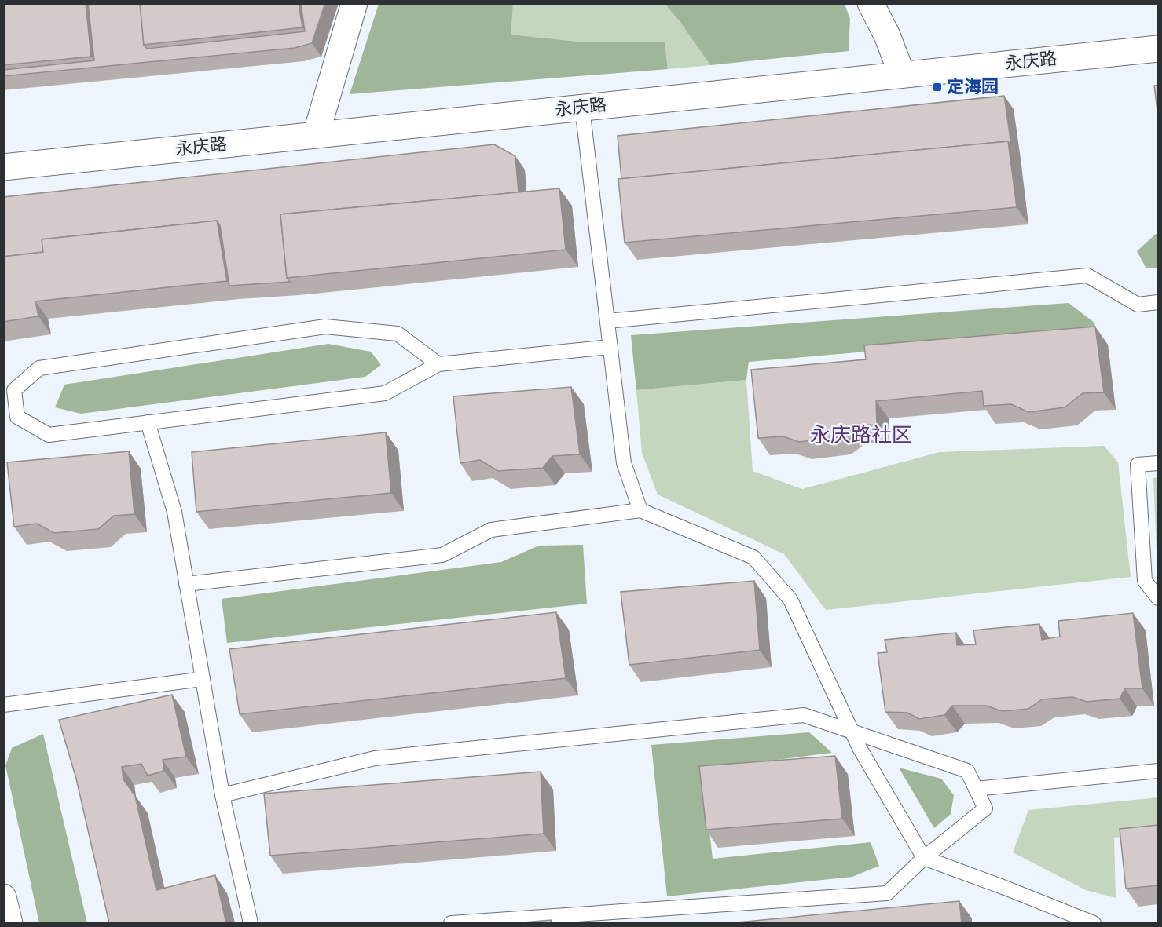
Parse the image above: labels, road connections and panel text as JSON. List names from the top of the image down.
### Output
{
  "streets": {
    "street": ["永庆路"]
  },
  "districts": ["永庆路社区"],
  "places": {
    "transit": ["定海园"]
  }
}
